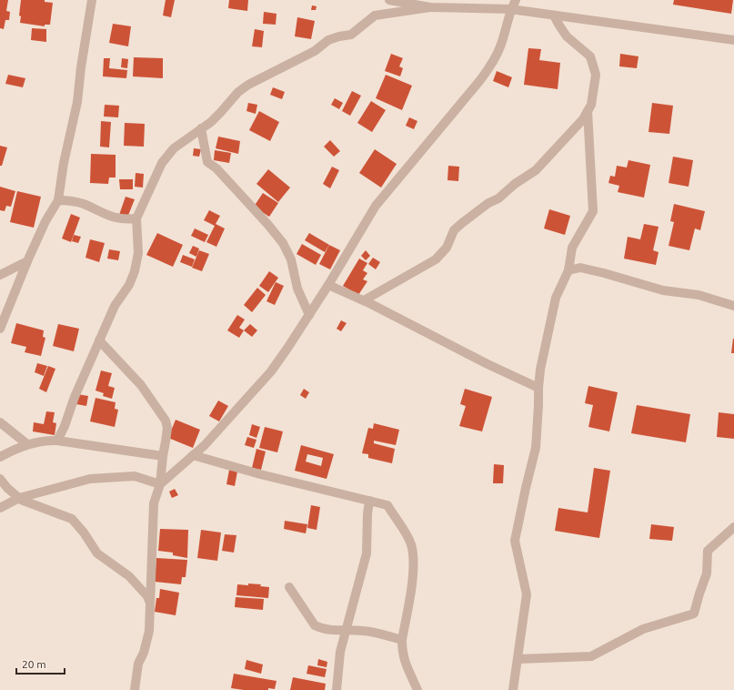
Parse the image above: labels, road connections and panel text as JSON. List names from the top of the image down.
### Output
{
  "scale_bar": "20 m"
}
